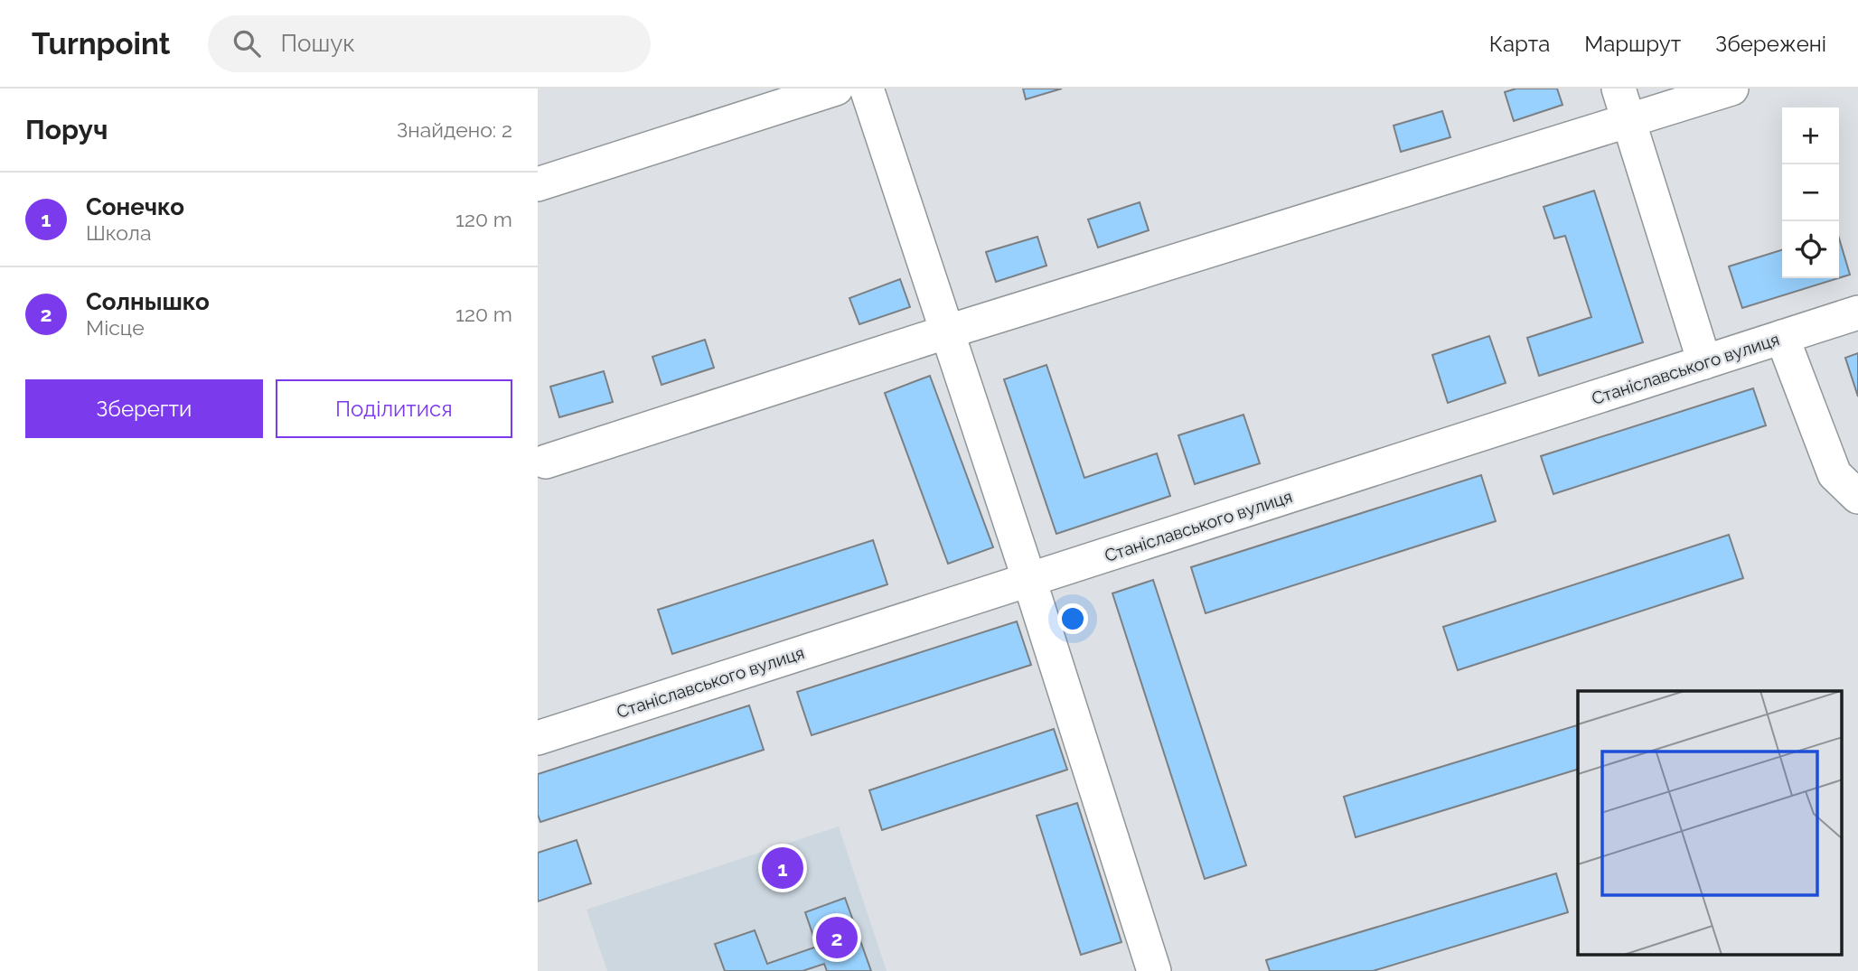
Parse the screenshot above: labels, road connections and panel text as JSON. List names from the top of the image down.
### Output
{
  "streets": {
    "street": ["Станіславського вулиця"]
  },
  "page": {
    "header": "Turnpoint",
    "search": "Пошук",
    "nav": ["Карта", "Маршрут", "Збережені"],
    "heading": ["Поруч", "Знайдено: 2"],
    "map_buttons": ["+", "−"],
    "list": [
      {
        "mark": "1",
        "name": "Сонечко",
        "note": "Школа",
        "value": "120 m"
      },
      {
        "mark": "2",
        "name": "Солнышко",
        "note": "Місце",
        "value": "120 m"
      }
    ],
    "buttons": ["Зберегти", "Поділитися"],
    "pins": ["1", "2"]
  }
}
